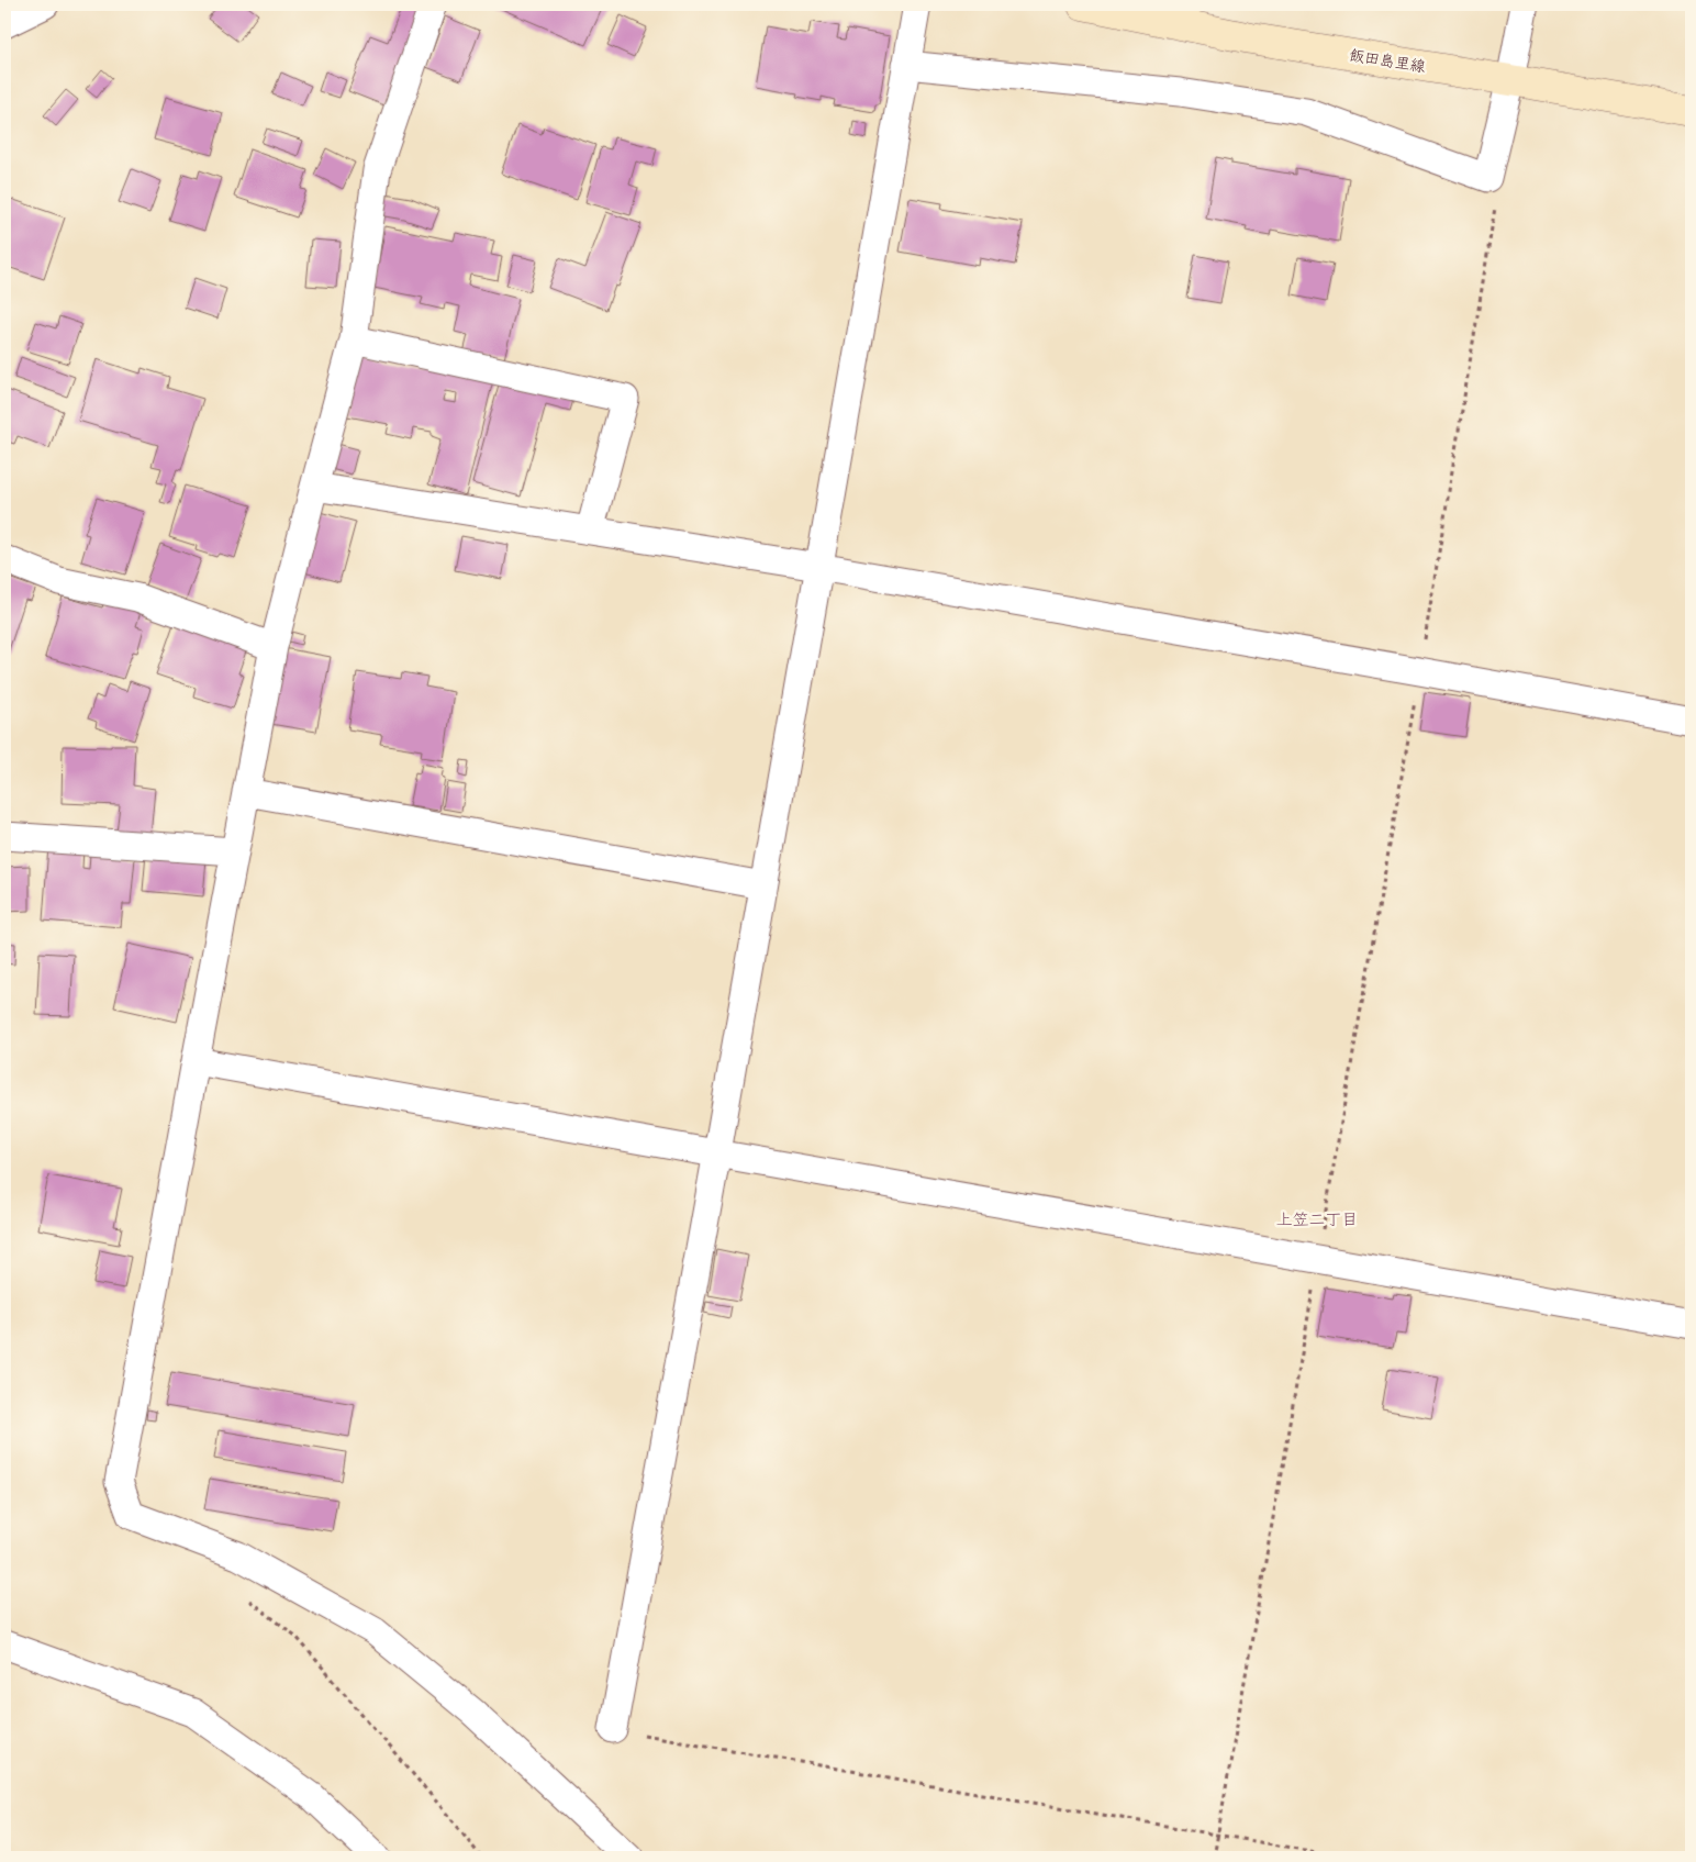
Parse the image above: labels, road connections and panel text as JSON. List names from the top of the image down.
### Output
{
  "streets": {
    "main road": ["飯田島里線"]
  },
  "districts": ["上笠二丁目"]
}
